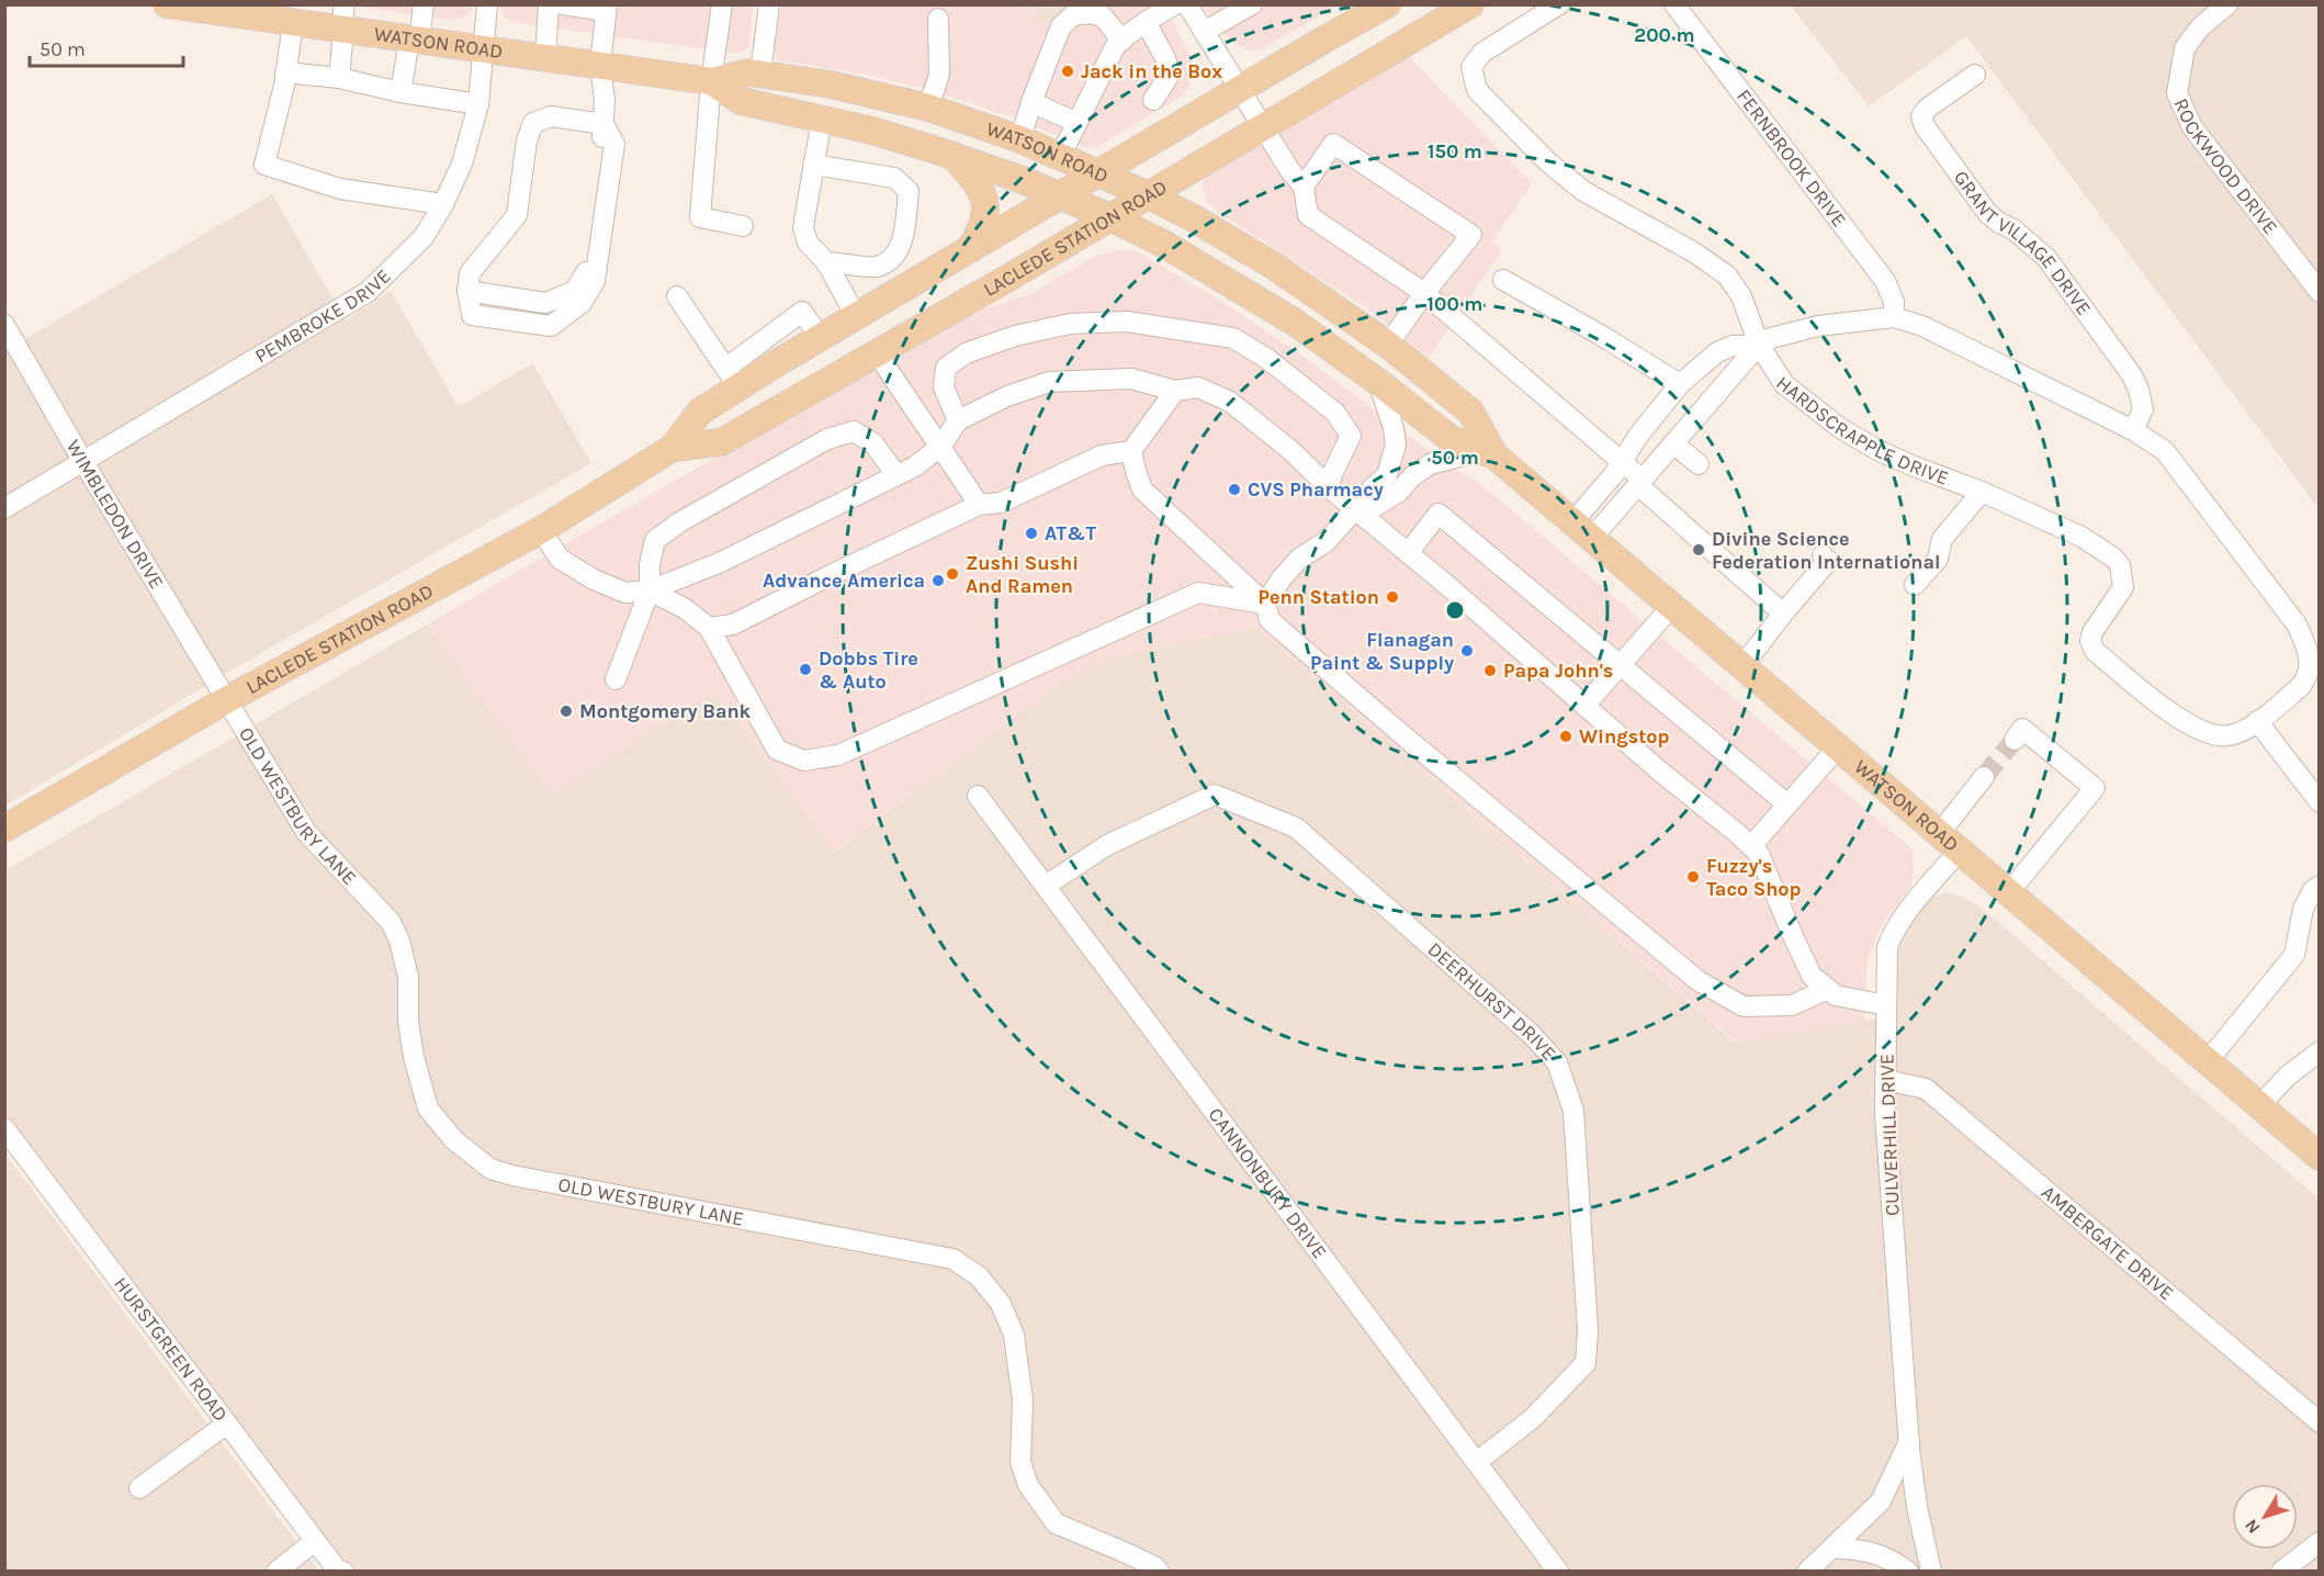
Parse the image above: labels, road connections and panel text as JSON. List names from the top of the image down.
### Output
{
  "streets": {
    "main road": ["WATSON ROAD", "LACLEDE STATION ROAD"],
    "street": [
      "FERNBROOK DRIVE",
      "ROCKWOOD DRIVE",
      "GRANT VILLAGE DRIVE",
      "PEMBROKE DRIVE",
      "HARDSCRAPPLE DRIVE",
      "WIMBLEDON DRIVE",
      "OLD WESTBURY LANE",
      "DEERHURST DRIVE",
      "CULVERHILL DRIVE",
      "CANNONBURY DRIVE",
      "AMBERGATE DRIVE",
      "HURSTGREEN ROAD"
    ]
  },
  "crossings": [
    ["WATSON ROAD", "LACLEDE STATION ROAD"],
    ["WATSON ROAD", "PEMBROKE DRIVE"],
    ["WATSON ROAD", "CULVERHILL DRIVE"],
    ["LACLEDE STATION ROAD", "WIMBLEDON DRIVE"],
    ["LACLEDE STATION ROAD", "OLD WESTBURY LANE"],
    ["GRANT VILLAGE DRIVE", "HARDSCRAPPLE DRIVE"],
    ["PEMBROKE DRIVE", "WIMBLEDON DRIVE"],
    ["WIMBLEDON DRIVE", "OLD WESTBURY LANE"],
    ["DEERHURST DRIVE", "CANNONBURY DRIVE"],
    ["CULVERHILL DRIVE", "AMBERGATE DRIVE"]
  ],
  "places": [
    "Jack in the Box",
    "CVS Pharmacy",
    "AT&T",
    "Divine Science Federation International",
    "Zushi Sushi And Ramen",
    "Advance America",
    "Penn Station",
    "Flanagan Paint & Supply",
    "Dobbs Tire & Auto",
    "Papa John's",
    "Montgomery Bank",
    "Wingstop",
    "Fuzzy's Taco Shop"
  ],
  "scale_bar": "50 m",
  "north": "bottom left",
  "rings": [
    "200 m",
    "150 m",
    "100 m",
    "50 m"
  ]
}
